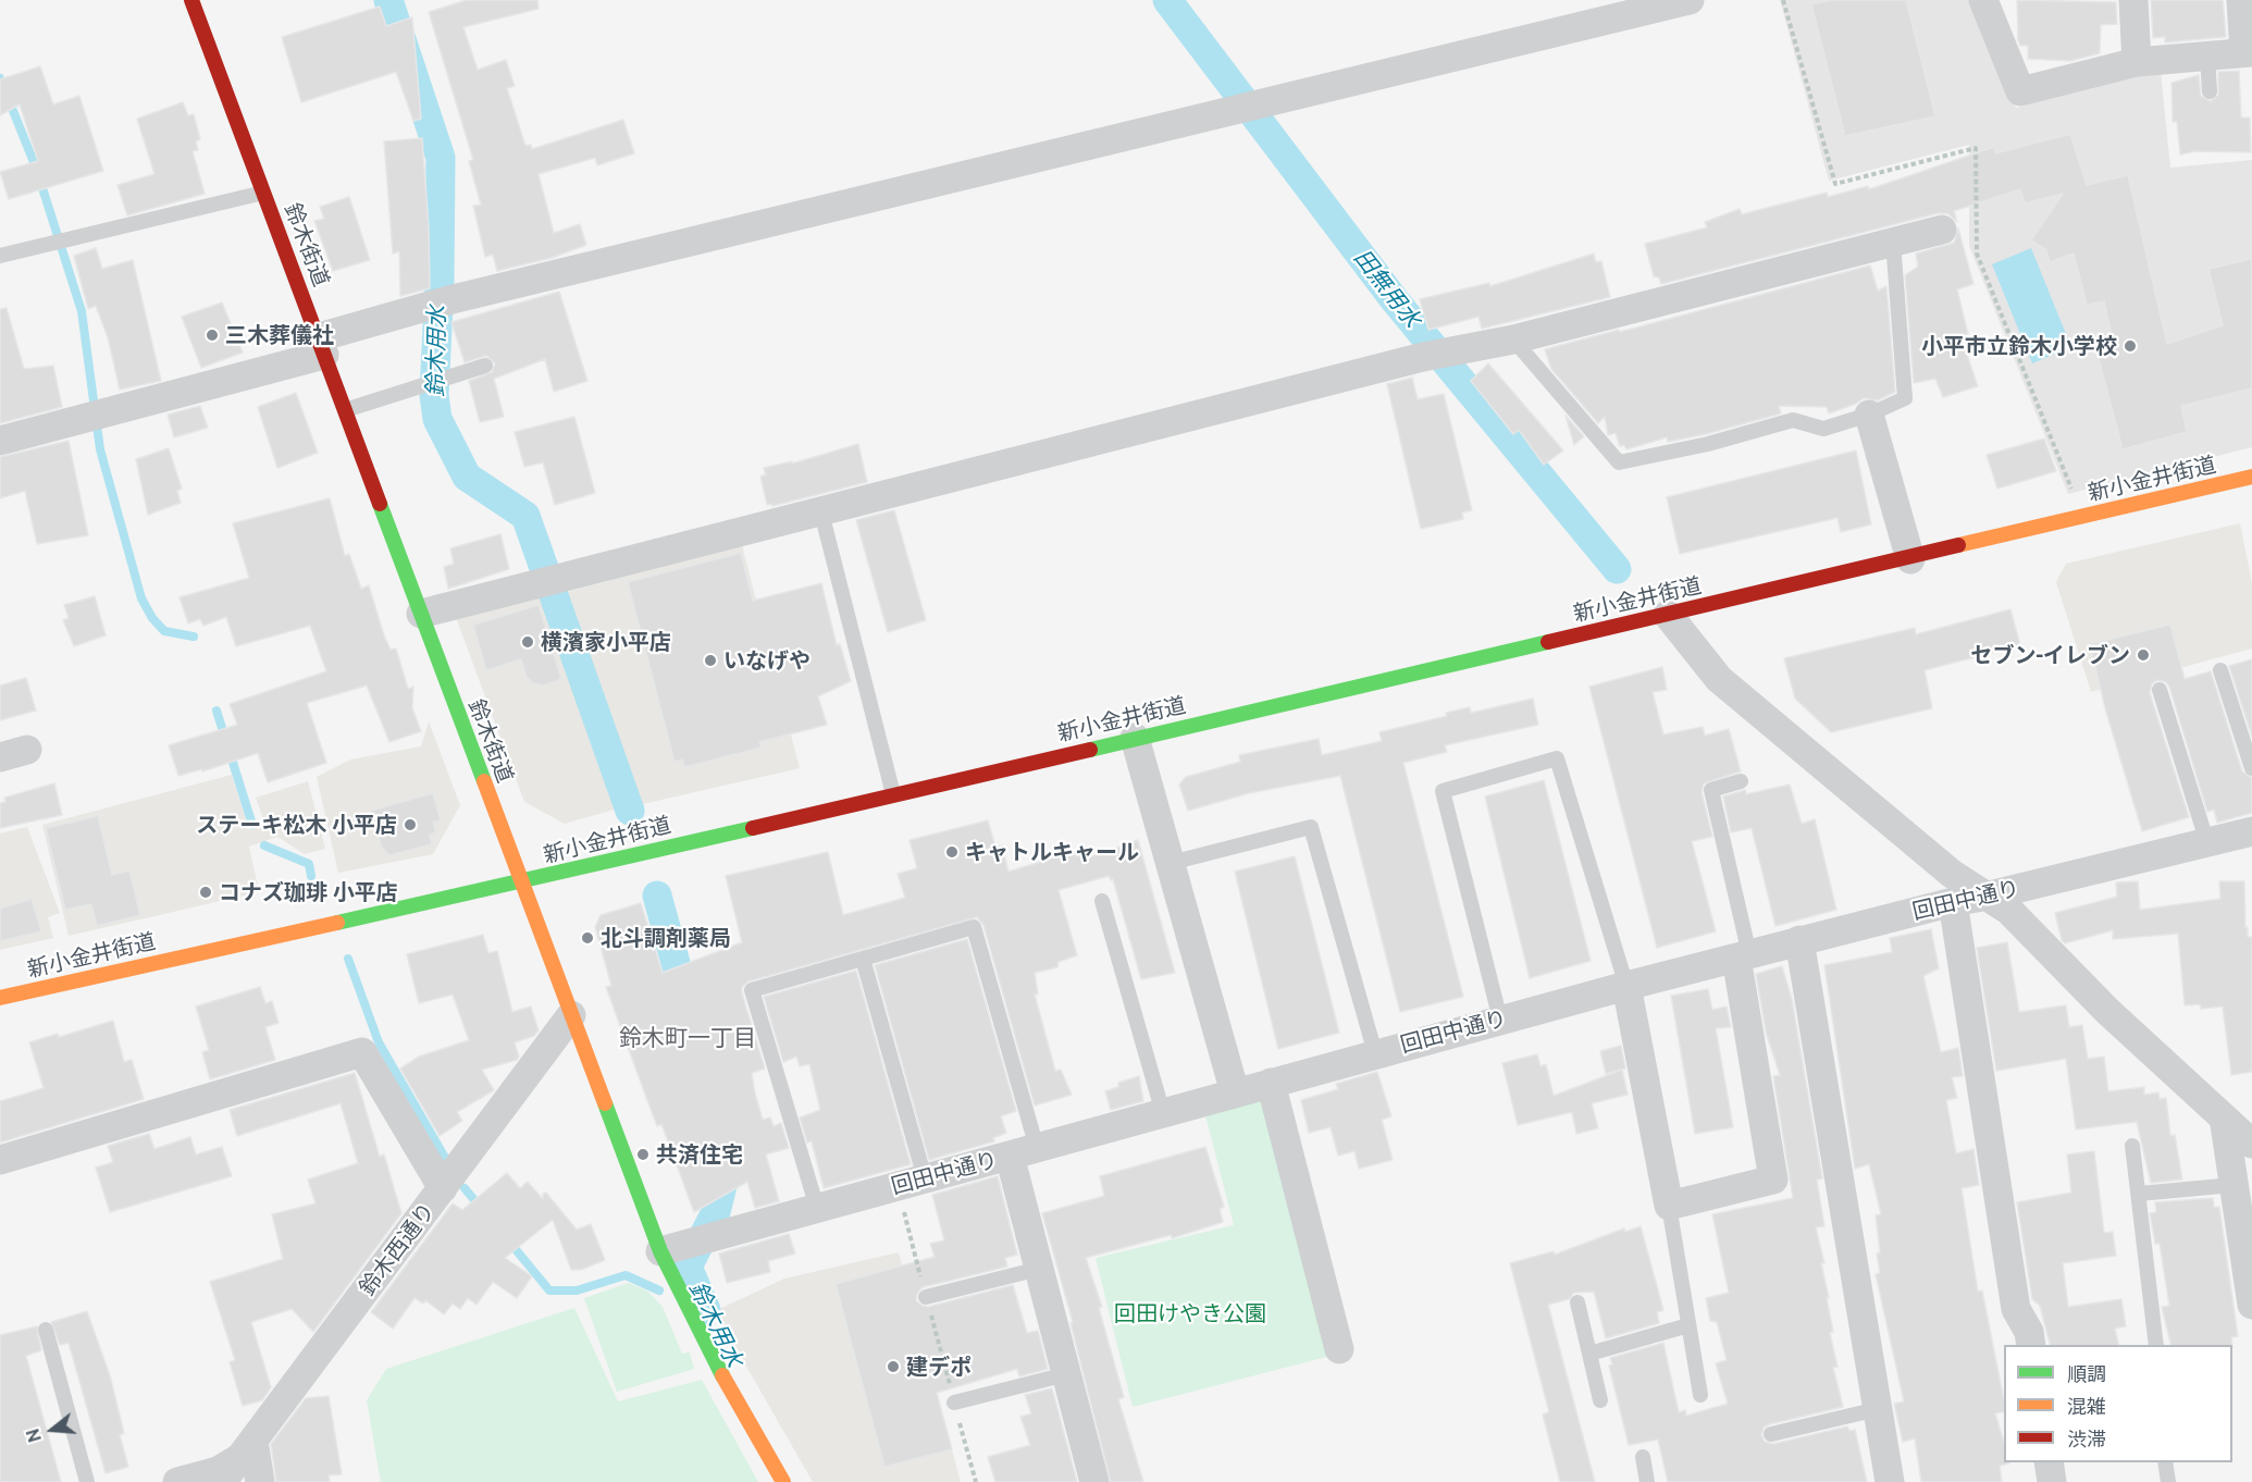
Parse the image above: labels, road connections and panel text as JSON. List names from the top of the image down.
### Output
{
  "streets": {
    "main road": ["鈴木街道", "新小金井街道"],
    "street": ["回田中通り", "鈴木西通り"]
  },
  "crossings": [
    ["鈴木街道", "新小金井街道"],
    ["鈴木街道", "回田中通り"],
    ["鈴木街道", "鈴木西通り"]
  ],
  "districts": ["鈴木町一丁目"],
  "water": ["田無用水", "鈴木用水"],
  "parks": ["回田けやき公園"],
  "places": [
    "三木葬儀社",
    "小平市立鈴木小学校",
    "横濱家小平店",
    "セブン-イレブン",
    "いなげや",
    "ステーキ松木 小平店",
    "キャトルキャール",
    "コナズ珈琲 小平店",
    "北斗調剤薬局",
    "共済住宅",
    "建デポ"
  ],
  "legend": ["順調", "混雑", "渋滞"],
  "north": "left"
}
